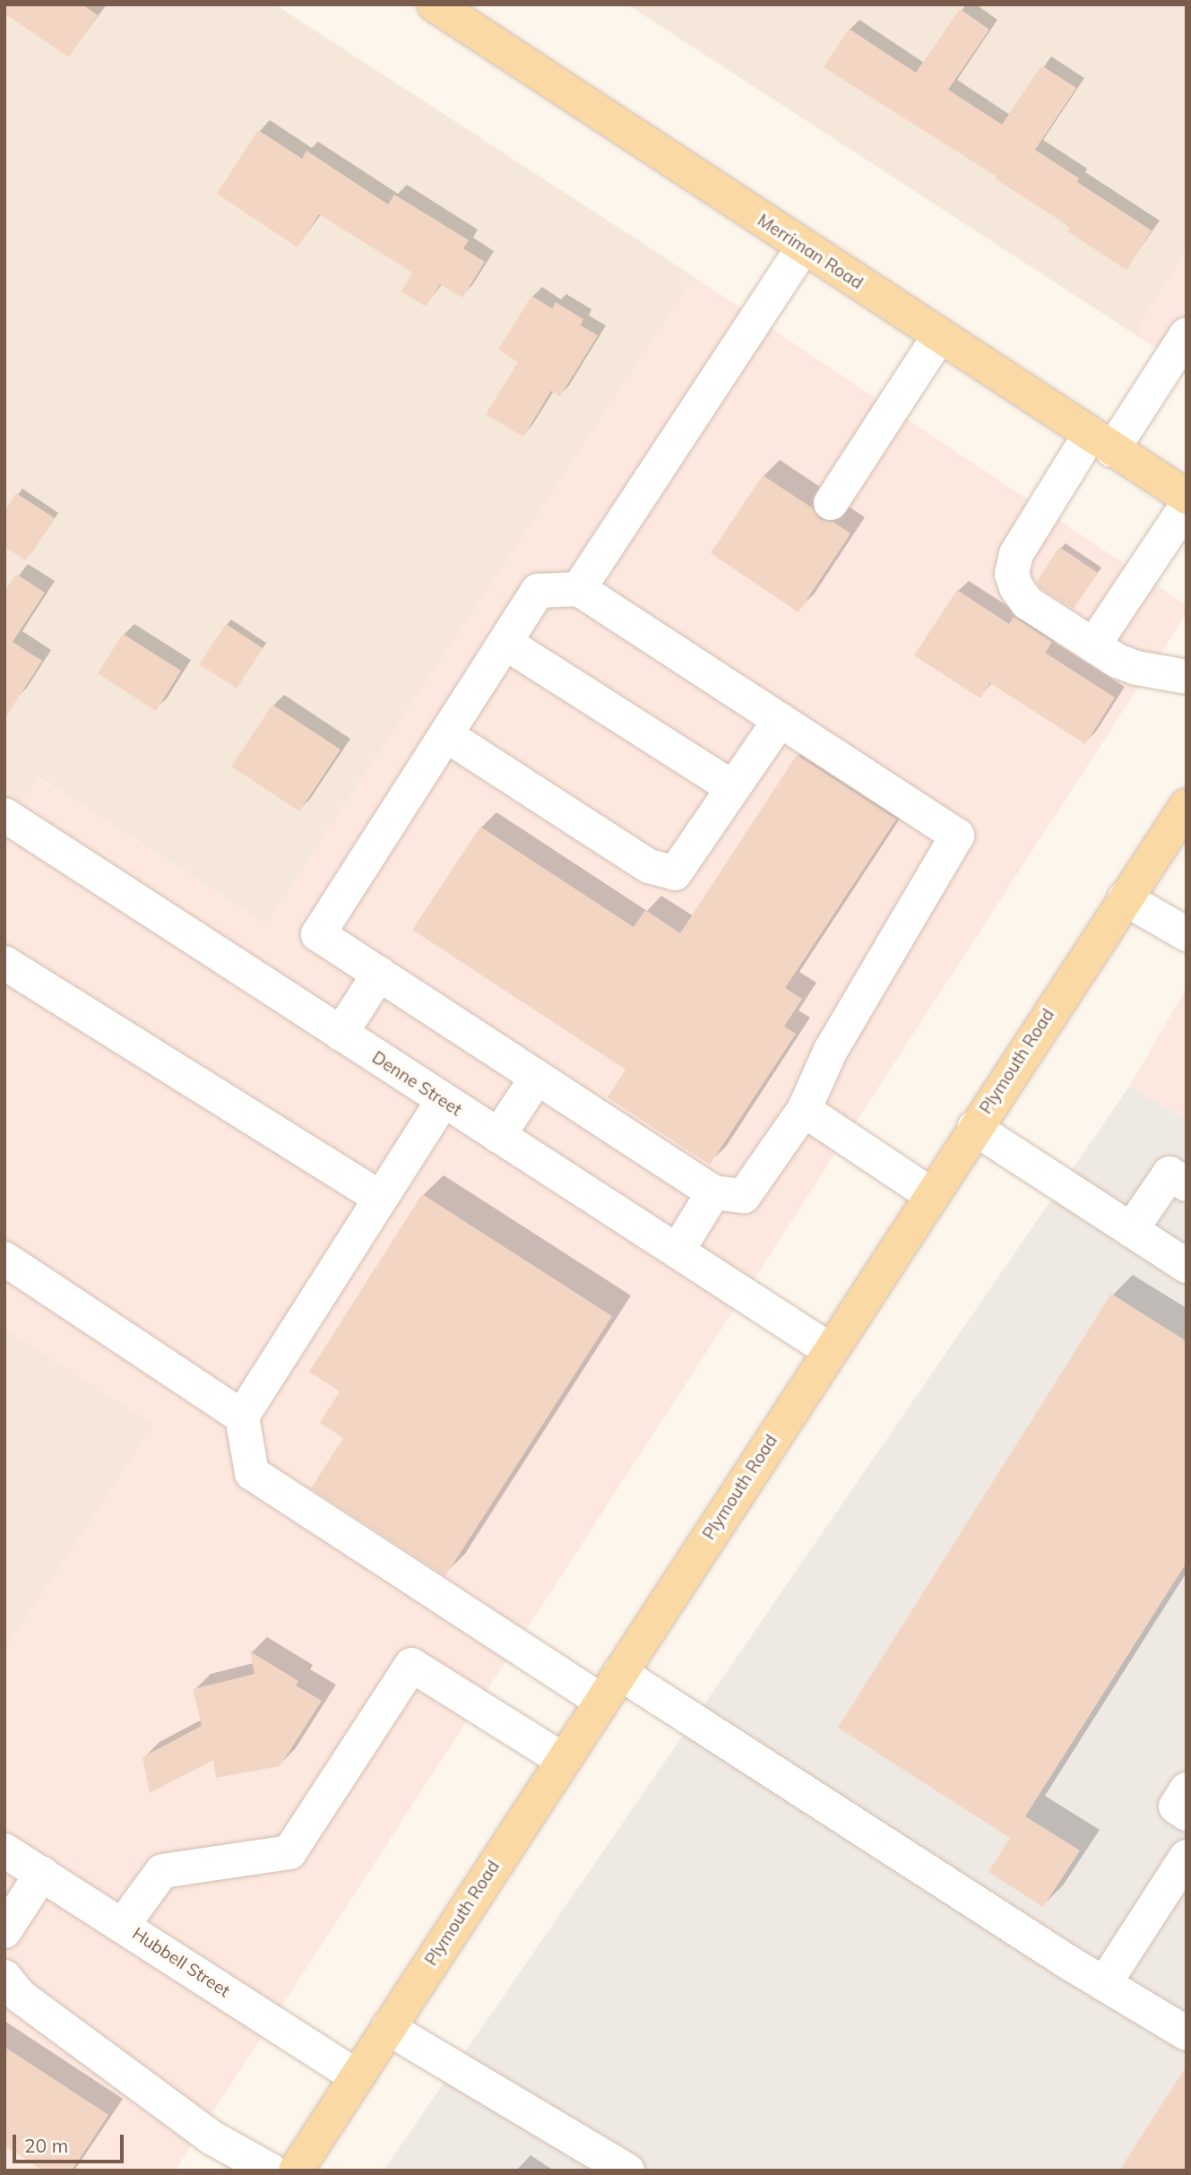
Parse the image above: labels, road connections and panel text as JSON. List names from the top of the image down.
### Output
{
  "streets": {
    "main road": ["Merriman Road", "Plymouth Road"],
    "street": ["Denne Street", "Hubbell Street"]
  },
  "crossings": [
    ["Plymouth Road", "Denne Street"],
    ["Plymouth Road", "Hubbell Street"]
  ],
  "scale_bar": "20 m"
}
